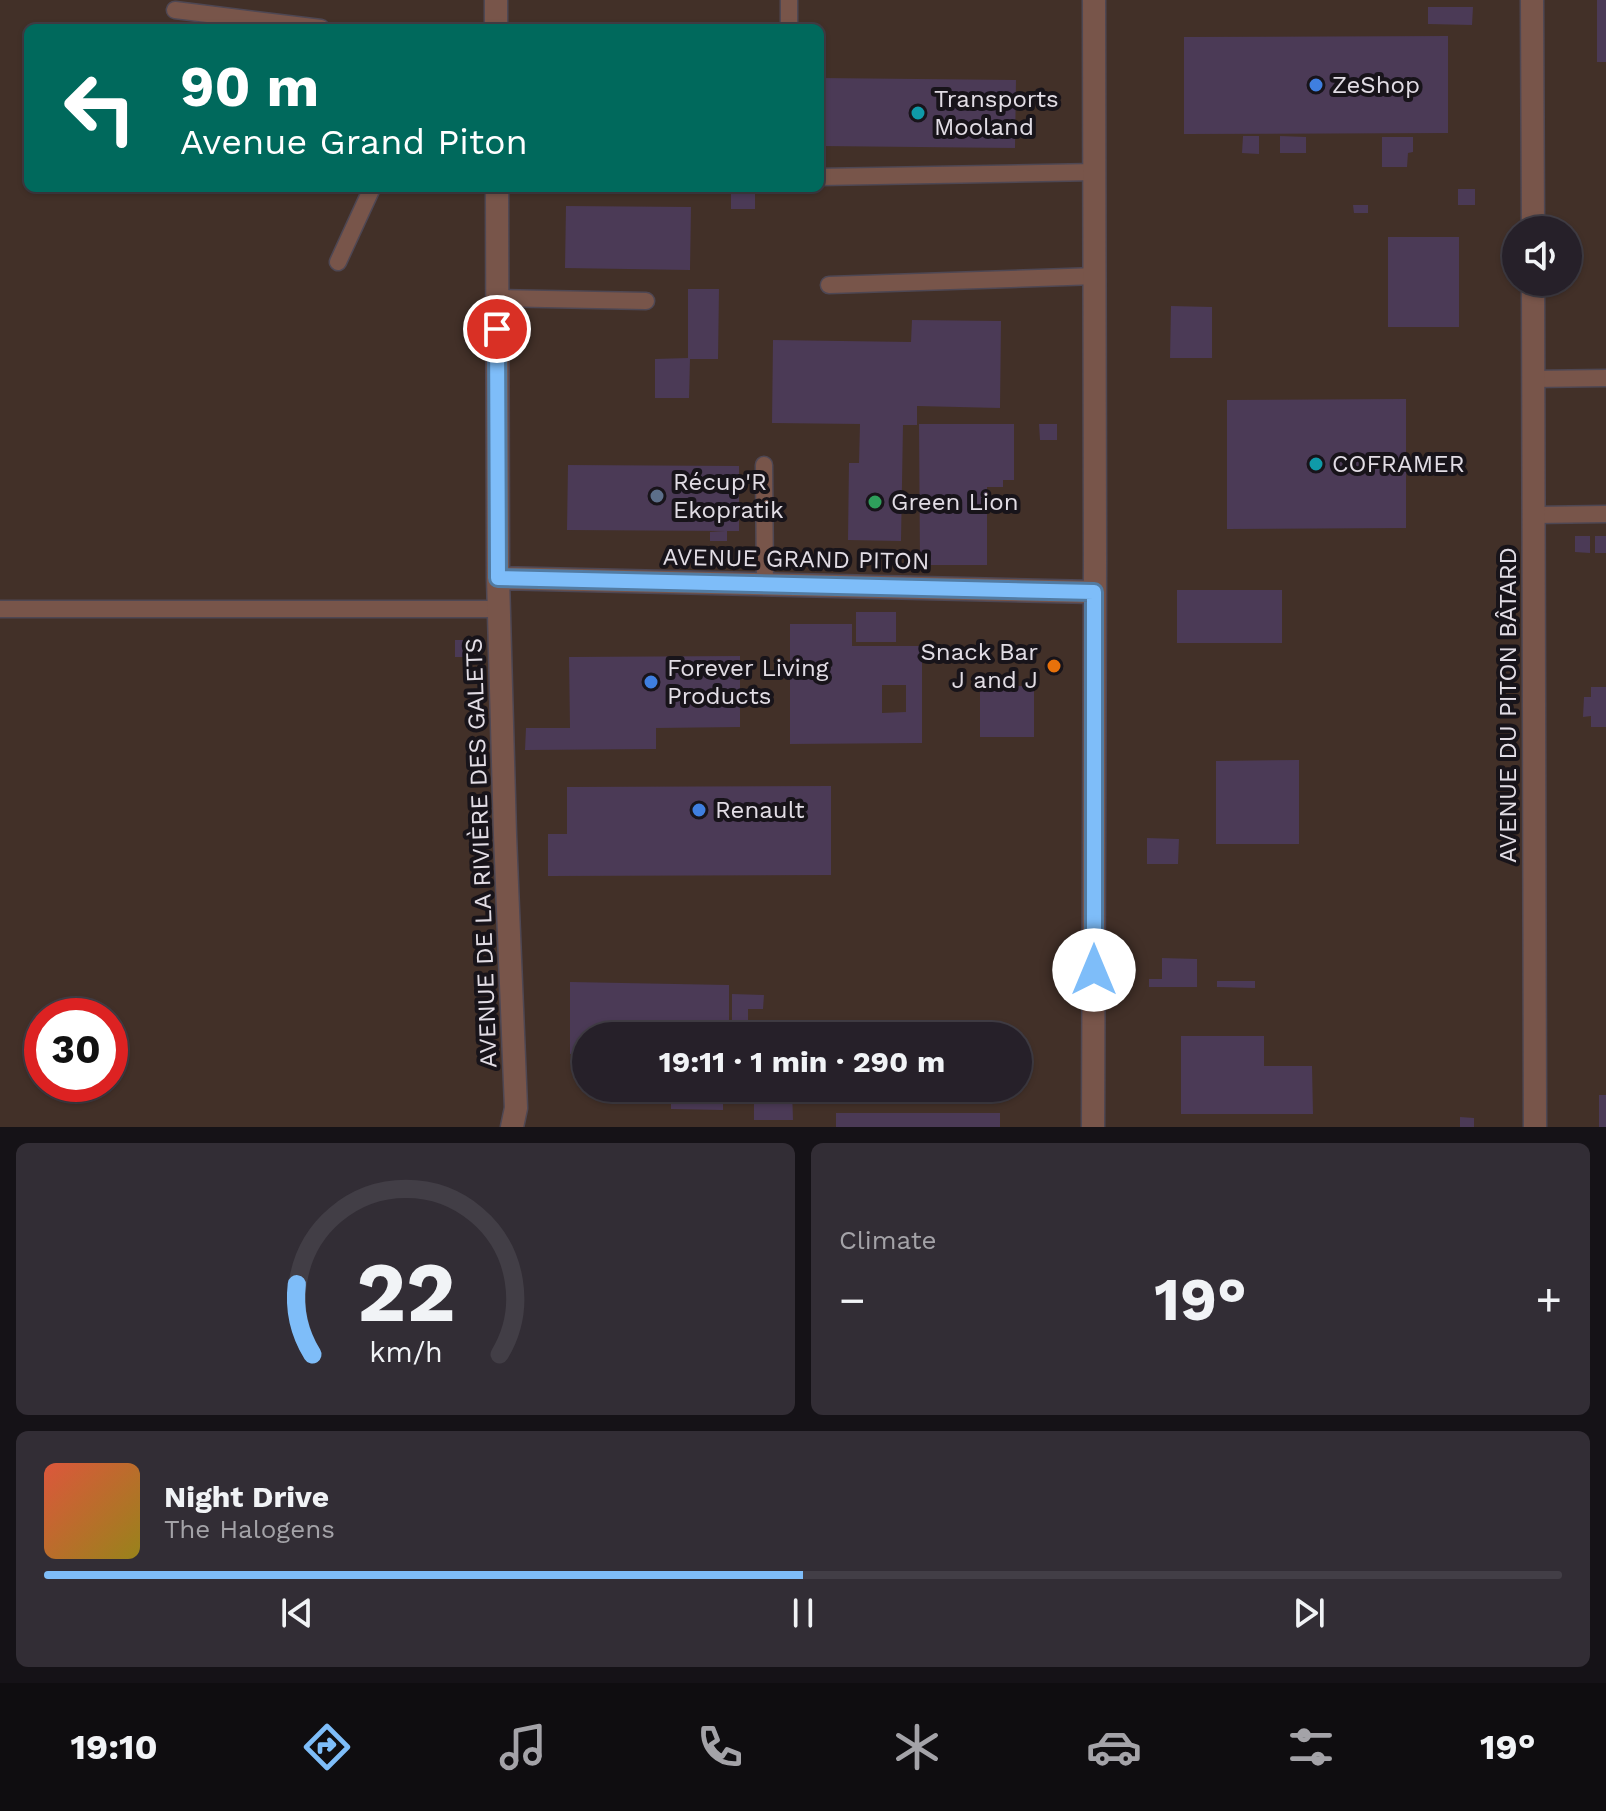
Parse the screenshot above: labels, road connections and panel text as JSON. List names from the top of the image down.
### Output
{
  "streets": {
    "street": ["AVENUE GRAND PITON", "AVENUE DU PITON BÂTARD", "AVENUE DE LA RIVIÈRE DES GALETS"]
  },
  "crossings": [
    ["AVENUE GRAND PITON", "AVENUE DE LA RIVIÈRE DES GALETS"]
  ],
  "places": [
    "ZeShop",
    "Transports Mooland",
    "COFRAMER",
    "Récup'R Ekopratik",
    "Green Lion",
    "Snack Bar J and J",
    "Forever Living Products",
    "Renault"
  ],
  "page": {
    "turn": ["90 m", "Avenue Grand Piton"],
    "limit": "30",
    "trip": "19:11 · 1 min · 290 m",
    "tile": "Climate",
    "heat": ["−", "19°", "+"],
    "song": ["Night Drive", "The Halogens"],
    "tabs": ["19:10", "19°"],
    "gauge": ["22", "km/h"]
  }
}
